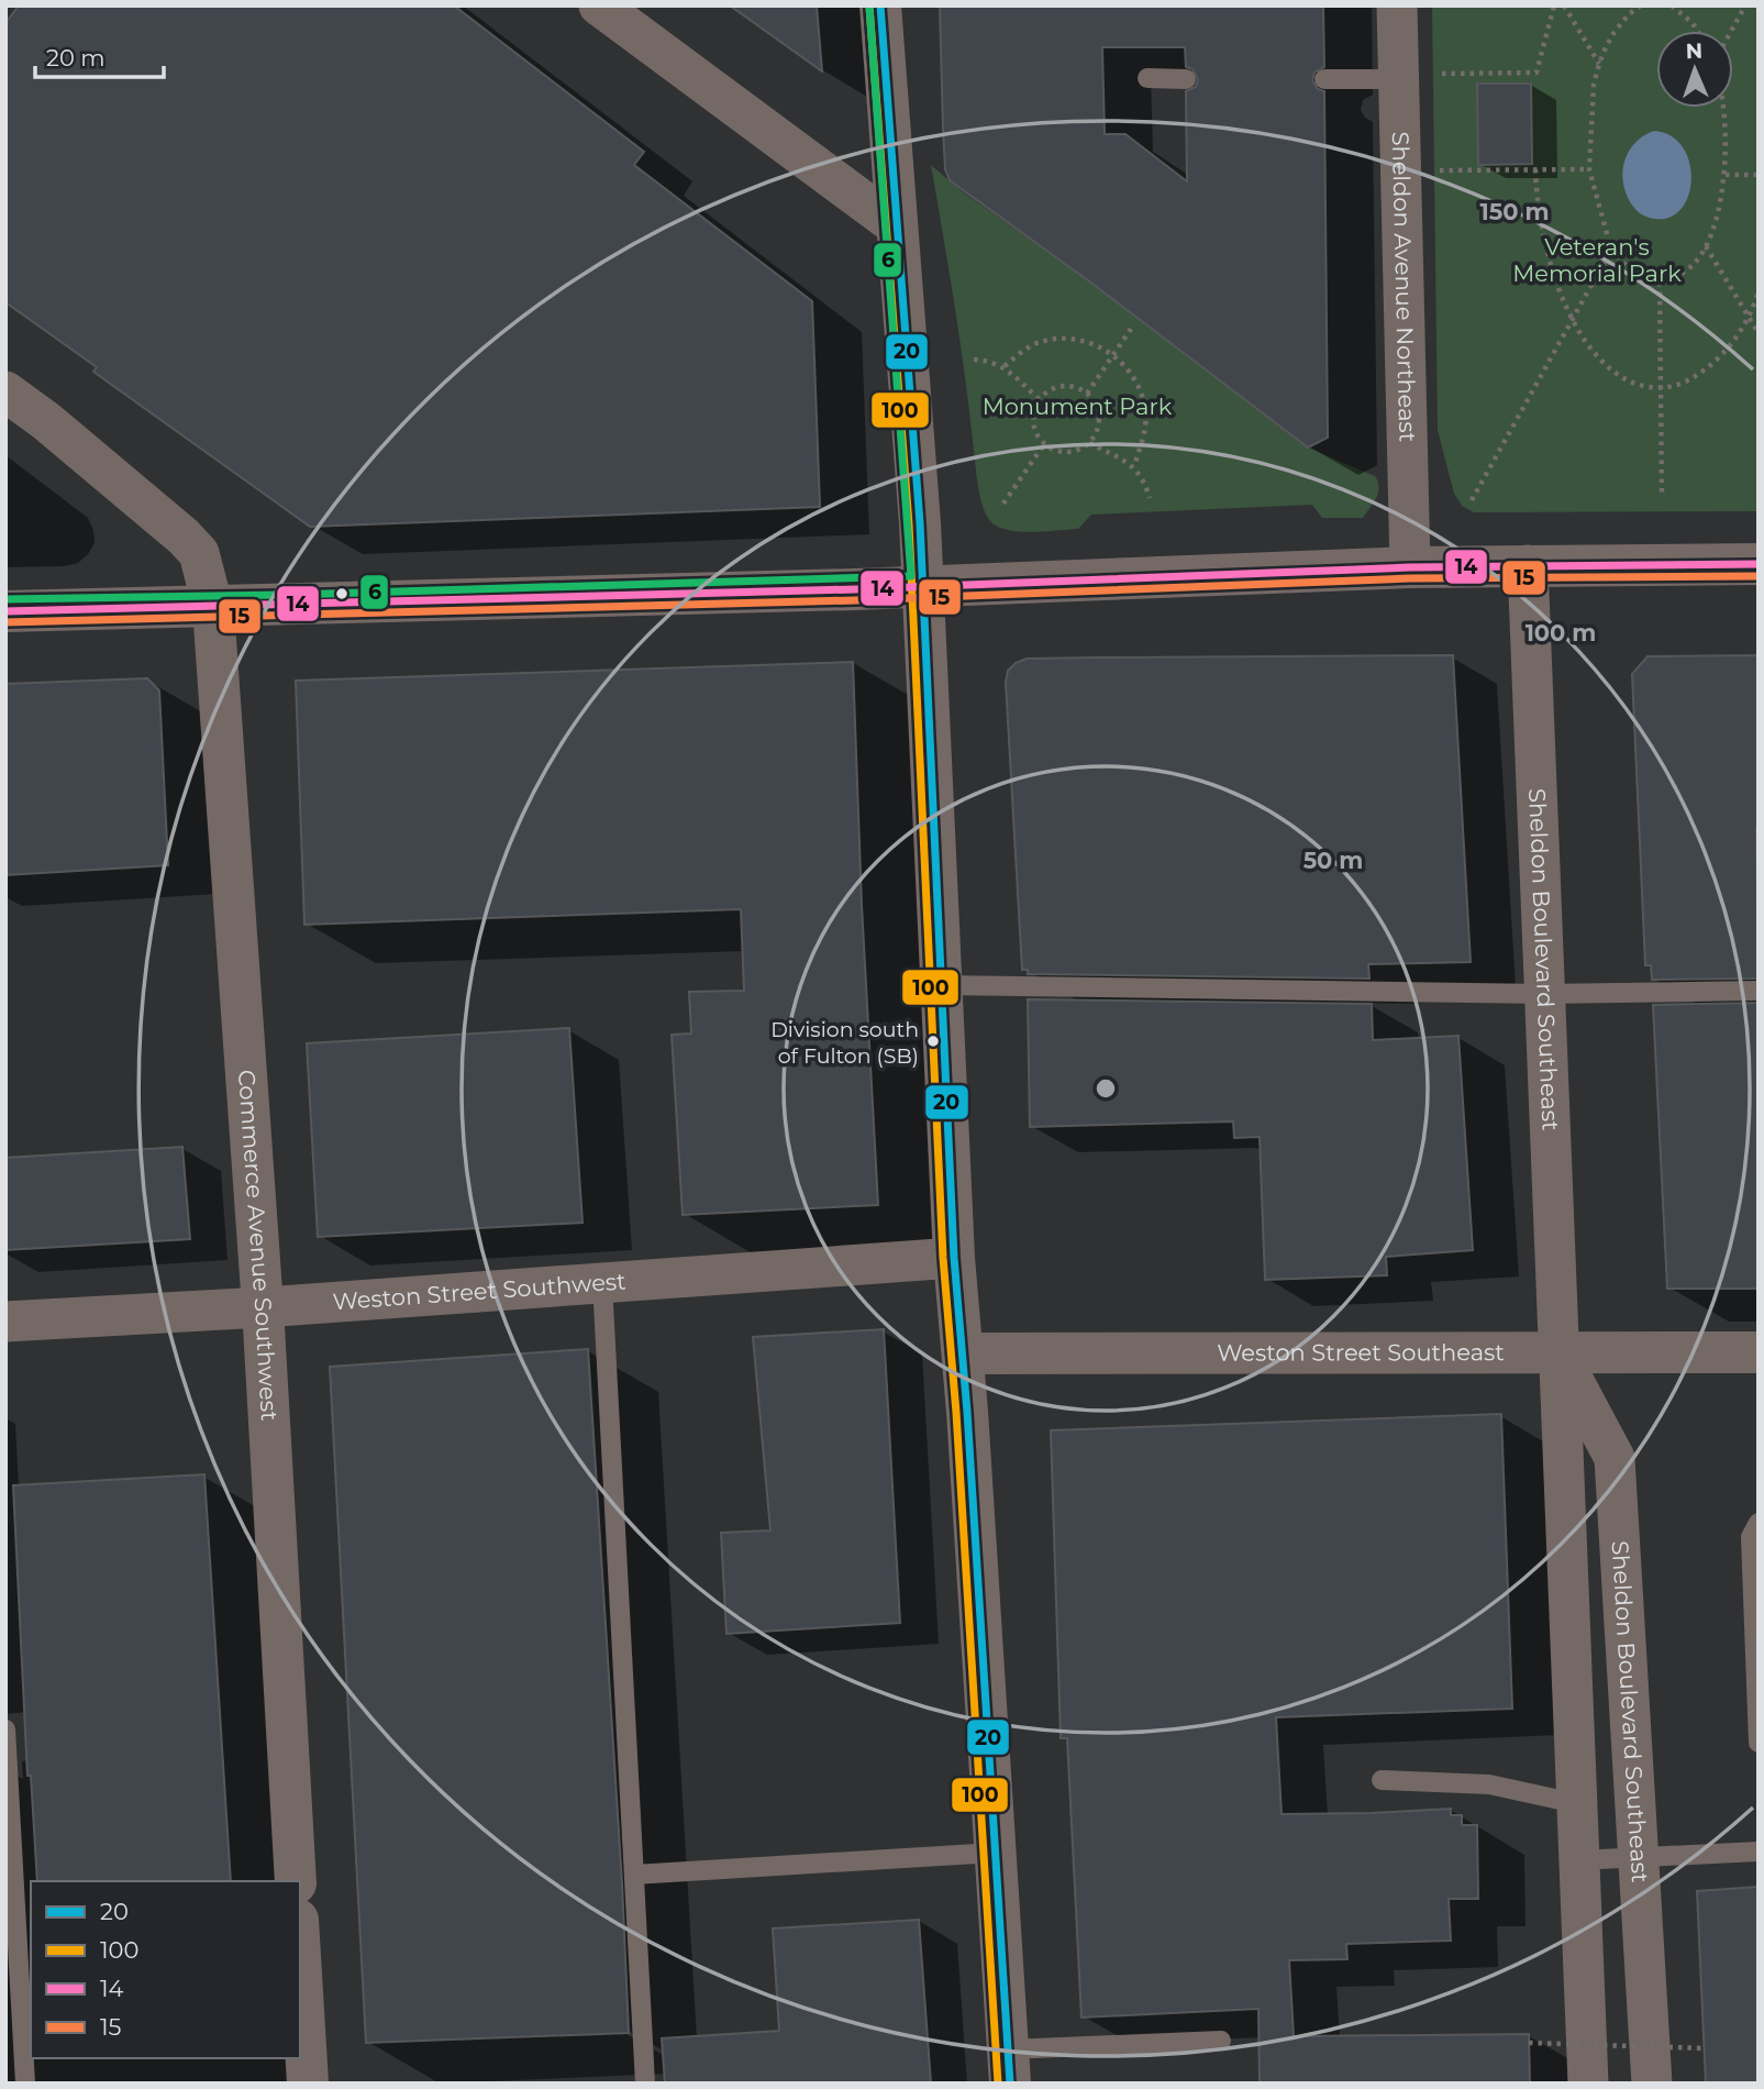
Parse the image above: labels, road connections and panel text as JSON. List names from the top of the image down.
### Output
{
  "streets": {
    "street": [
      "Sheldon Avenue Northeast",
      "Sheldon Boulevard Southeast",
      "Commerce Avenue Southwest",
      "Weston Street Southwest",
      "Weston Street Southeast"
    ]
  },
  "crossings": [
    ["Sheldon Boulevard Southeast", "Weston Street Southeast"],
    ["Commerce Avenue Southwest", "Weston Street Southwest"]
  ],
  "parks": ["Veteran's Memorial Park", "Monument Park"],
  "places": ["Division south of Fulton (SB)"],
  "lines": [
    "transit line 20",
    "transit line 100",
    "transit line 6",
    "transit line 14",
    "transit line 15"
  ],
  "legend": [
    "20",
    "100",
    "14",
    "15"
  ],
  "scale_bar": "20 m",
  "north": "top",
  "rings": ["150 m", "100 m", "50 m"]
}
